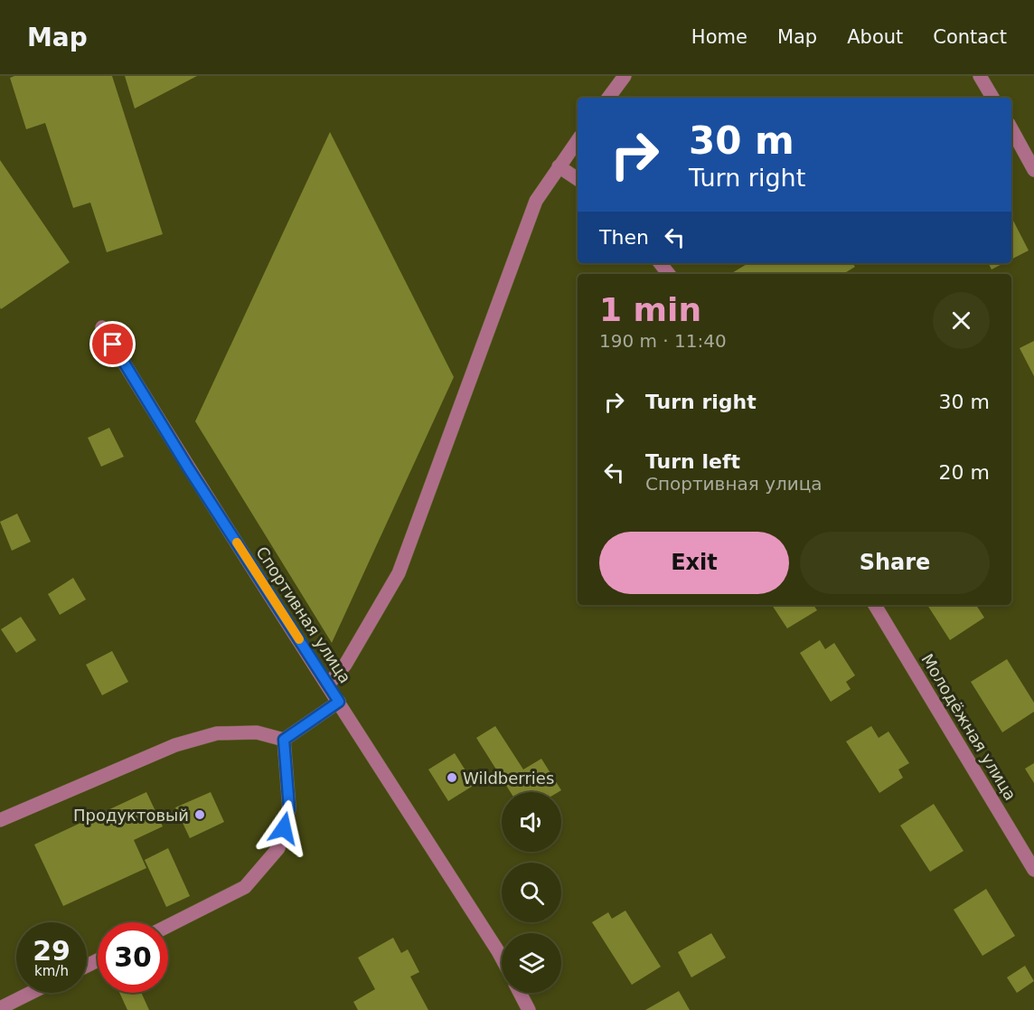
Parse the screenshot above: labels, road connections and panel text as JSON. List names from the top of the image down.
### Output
{
  "streets": {
    "street": ["Спортивная улица", "Молодёжная улица"]
  },
  "places": ["Wildberries", "Продуктовый"],
  "page": {
    "header": "Map",
    "nav": [
      "Home",
      "Map",
      "About",
      "Contact"
    ],
    "turn": ["30 m", "Turn right"],
    "then": "Then",
    "heading": ["1 min", "190 m · 11:40"],
    "list": [
      {
        "name": "Turn right",
        "value": "30 m"
      },
      {
        "name": "Turn left",
        "note": "Спортивная улица",
        "value": "20 m"
      }
    ],
    "buttons": ["Exit", "Share"],
    "speed": "29 km/h",
    "limit": "30"
  }
}
